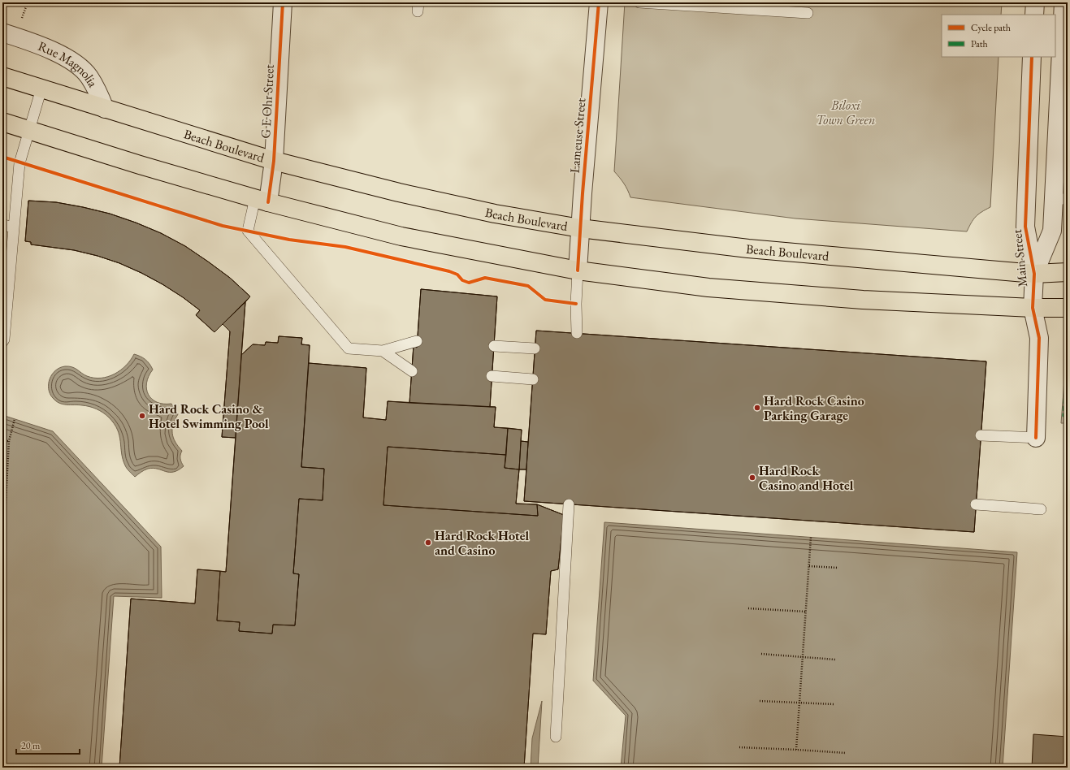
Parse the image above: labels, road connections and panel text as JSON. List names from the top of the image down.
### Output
{
  "streets": {
    "main road": ["Beach Boulevard"],
    "street": [
      "Rue Magnolia",
      "G E Ohr Street",
      "Lameuse Street",
      "Main Street"
    ]
  },
  "crossings": [
    ["Rue Magnolia", "Beach Boulevard"],
    ["G E Ohr Street", "Beach Boulevard"],
    ["Lameuse Street", "Beach Boulevard"],
    ["Beach Boulevard", "Main Street"]
  ],
  "parks": ["Biloxi Town Green"],
  "places": [
    "Hard Rock Casino Parking Garage",
    "Hard Rock Casino & Hotel Swimming Pool",
    "Hard Rock Casino and Hotel",
    "Hard Rock Hotel and Casino"
  ],
  "legend": ["Cycle path", "Path"],
  "scale_bar": "20 m"
}
